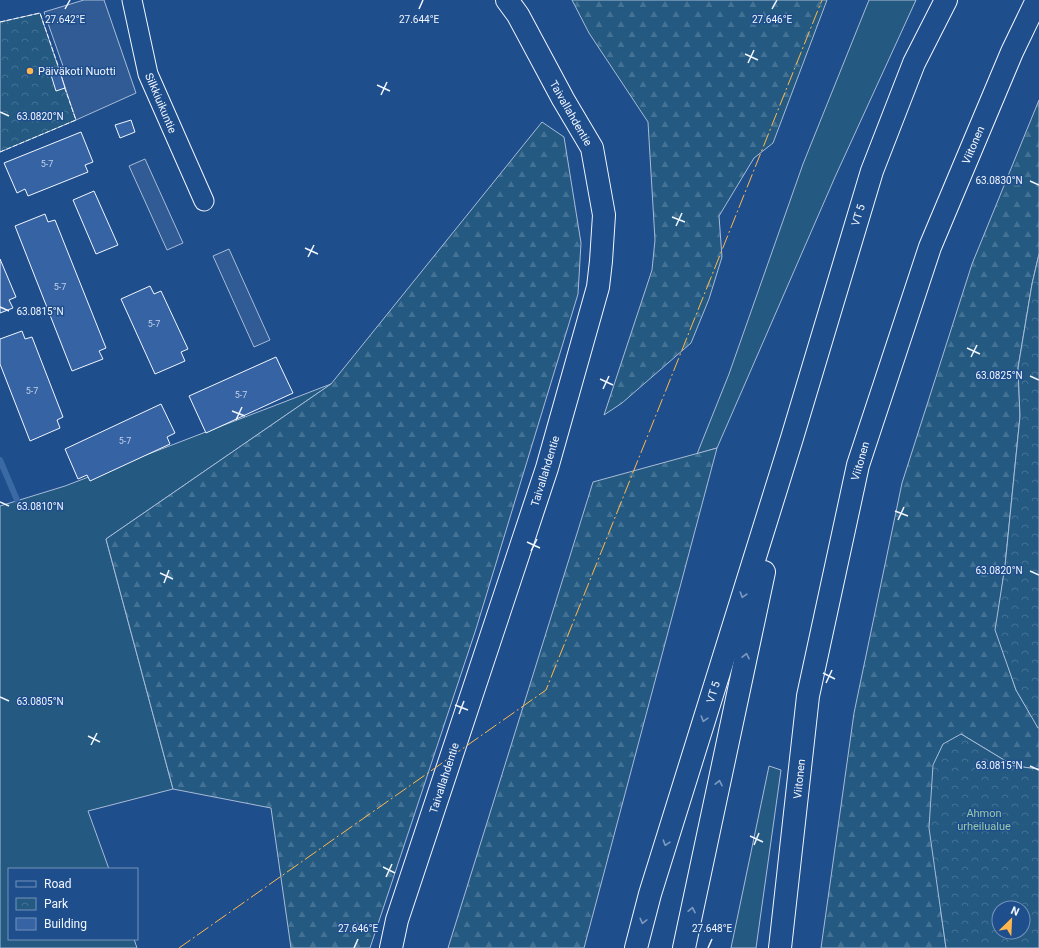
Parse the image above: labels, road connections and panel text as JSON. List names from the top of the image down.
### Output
{
  "streets": {
    "main road": ["Taivallahdentie", "Viitonen", "VT 5"],
    "street": ["Silkkiuikuntie"]
  },
  "parks": ["Ahmon urheilualue"],
  "places": ["Päiväkoti Nuotti"],
  "house_numbers": [
    "5-7",
    "5-7",
    "5-7",
    "5-7",
    "5-7",
    "5-7"
  ],
  "legend": ["Road", "Park", "Building"],
  "north": "top right",
  "coordinates": [
    "27.642°E",
    "27.644°E",
    "27.646°E",
    "63.0820°N",
    "63.0830°N",
    "63.0815°N",
    "63.0825°N",
    "63.0810°N",
    "63.0805°N",
    "27.648°E"
  ]
}
